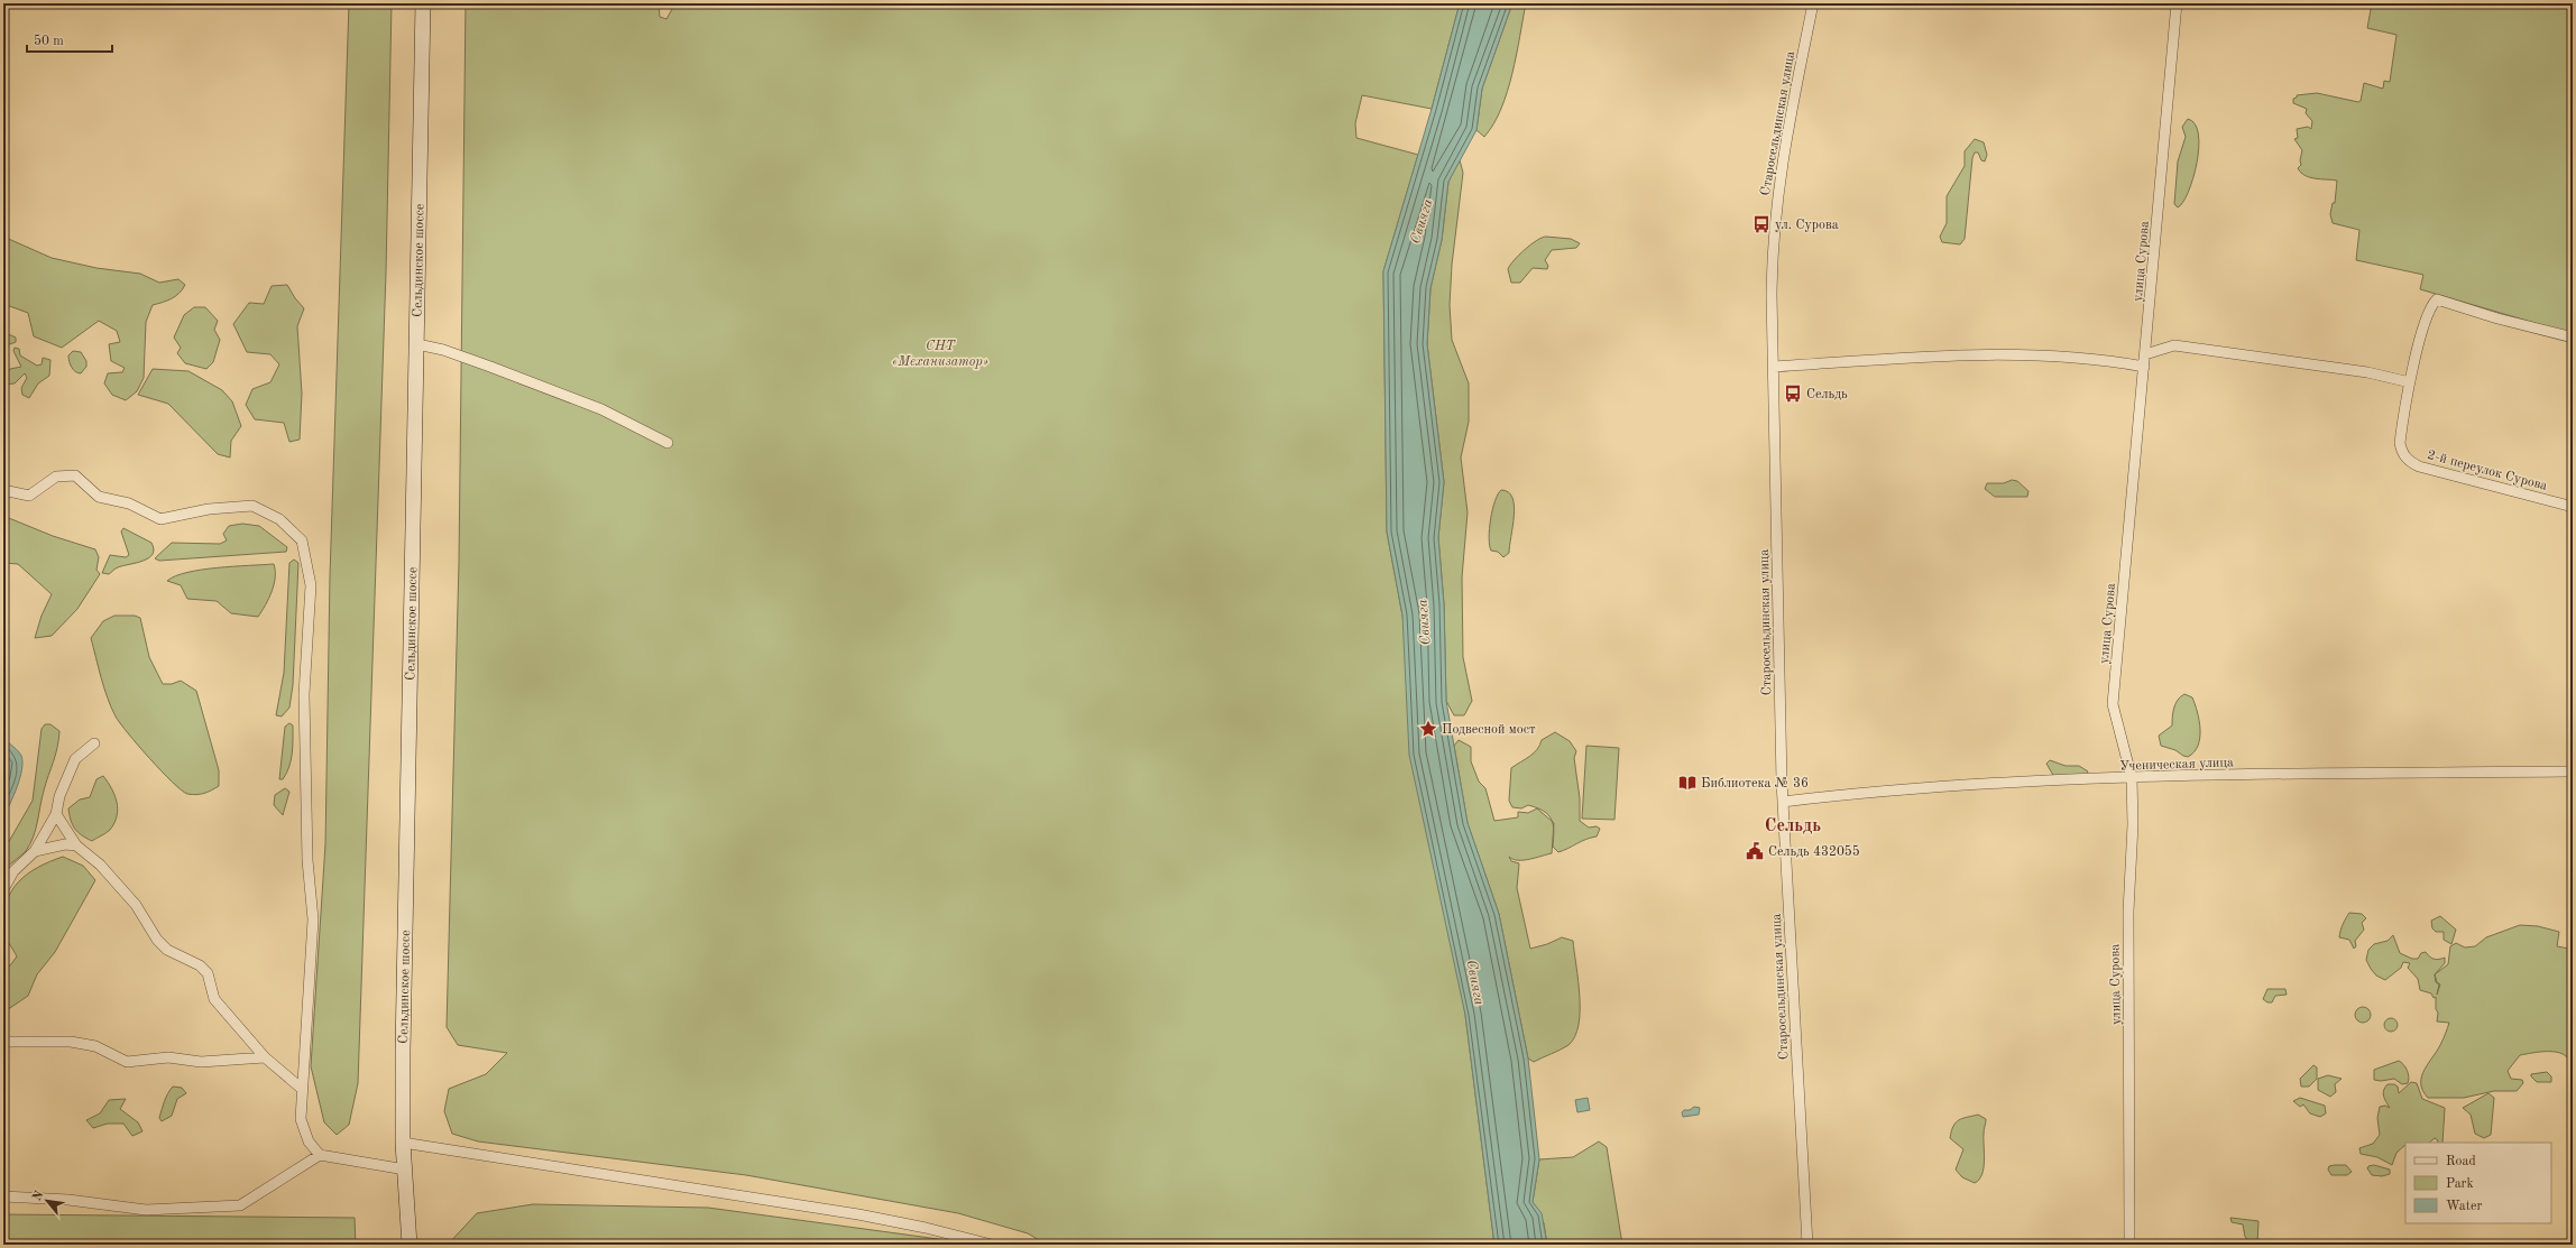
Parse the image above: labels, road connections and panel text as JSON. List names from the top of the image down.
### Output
{
  "streets": {
    "main road": ["Сельдинское шоссе"],
    "street": [
      "Старосельдинская улица",
      "улица Сурова",
      "2-й переулок Сурова",
      "Ученическая улица"
    ]
  },
  "crossings": [
    ["Старосельдинская улица", "Ученическая улица"],
    ["улица Сурова", "Ученическая улица"]
  ],
  "districts": ["Сельдь"],
  "water": ["Свияга"],
  "parks": ["СНТ «Механизатор»"],
  "places": {
    "bus stop": ["ул. Сурова", "Сельдь"],
    "place": ["Подвесной мост"],
    "library": ["Библиотека № 36"],
    "public building": ["Сельдь 432055"]
  },
  "legend": ["Road", "Park", "Water"],
  "scale_bar": "50 m",
  "north": "top left"
}
